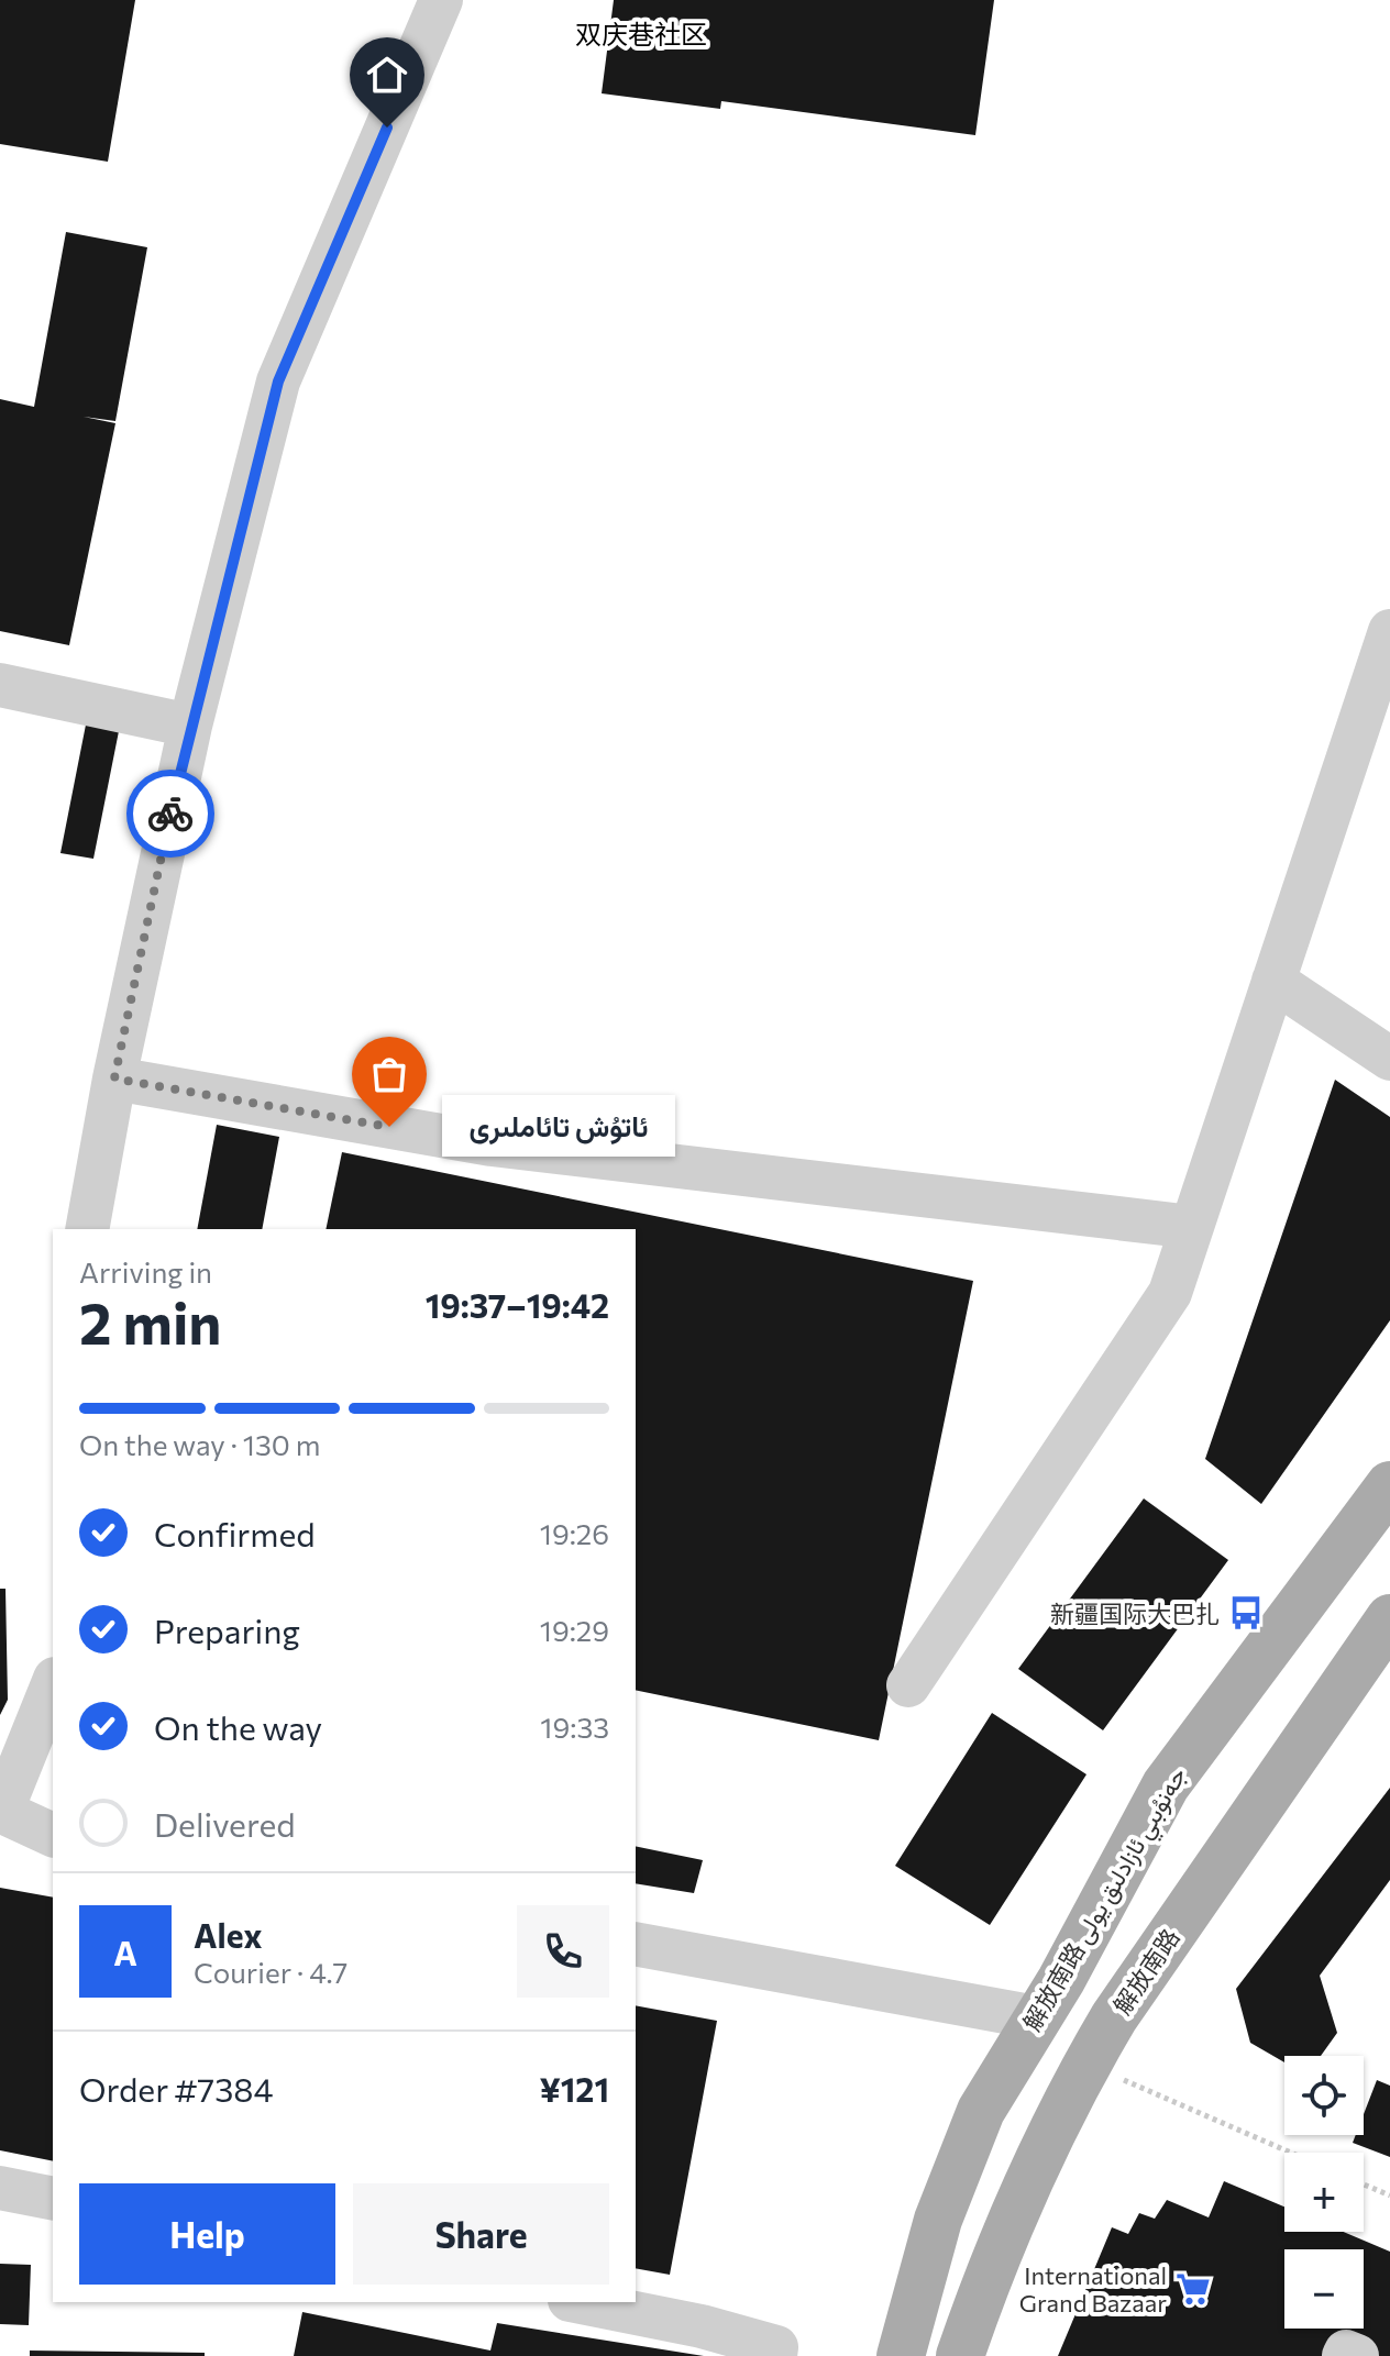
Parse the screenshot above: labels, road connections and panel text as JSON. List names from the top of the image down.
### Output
{
  "streets": {
    "main road": ["解放南路 جەنۇبىي ئازادلىق يولى", "解放南路"]
  },
  "districts": ["双庆巷社区"],
  "places": {
    "other": ["ئاتۇش تائاملىرى"],
    "bus stop": ["新疆国际大巴扎"],
    "supermarket": ["International Grand Bazaar"]
  },
  "page": {
    "bubble": "ئاتۇش تائاملىرى",
    "heading": ["2 min", "Arriving in", "19:37–19:42"],
    "panel": [
      "Alex",
      "Courier · 4.7",
      "Order #7384",
      "¥121"
    ],
    "bar": "On the way · 130 m",
    "list": [
      ["Confirmed", "19:26"],
      ["Preparing", "19:29"],
      ["On the way", "19:33"],
      "Delivered"
    ],
    "round": "A",
    "map_buttons": ["+", "−"],
    "buttons": ["Help", "Share"]
  }
}
